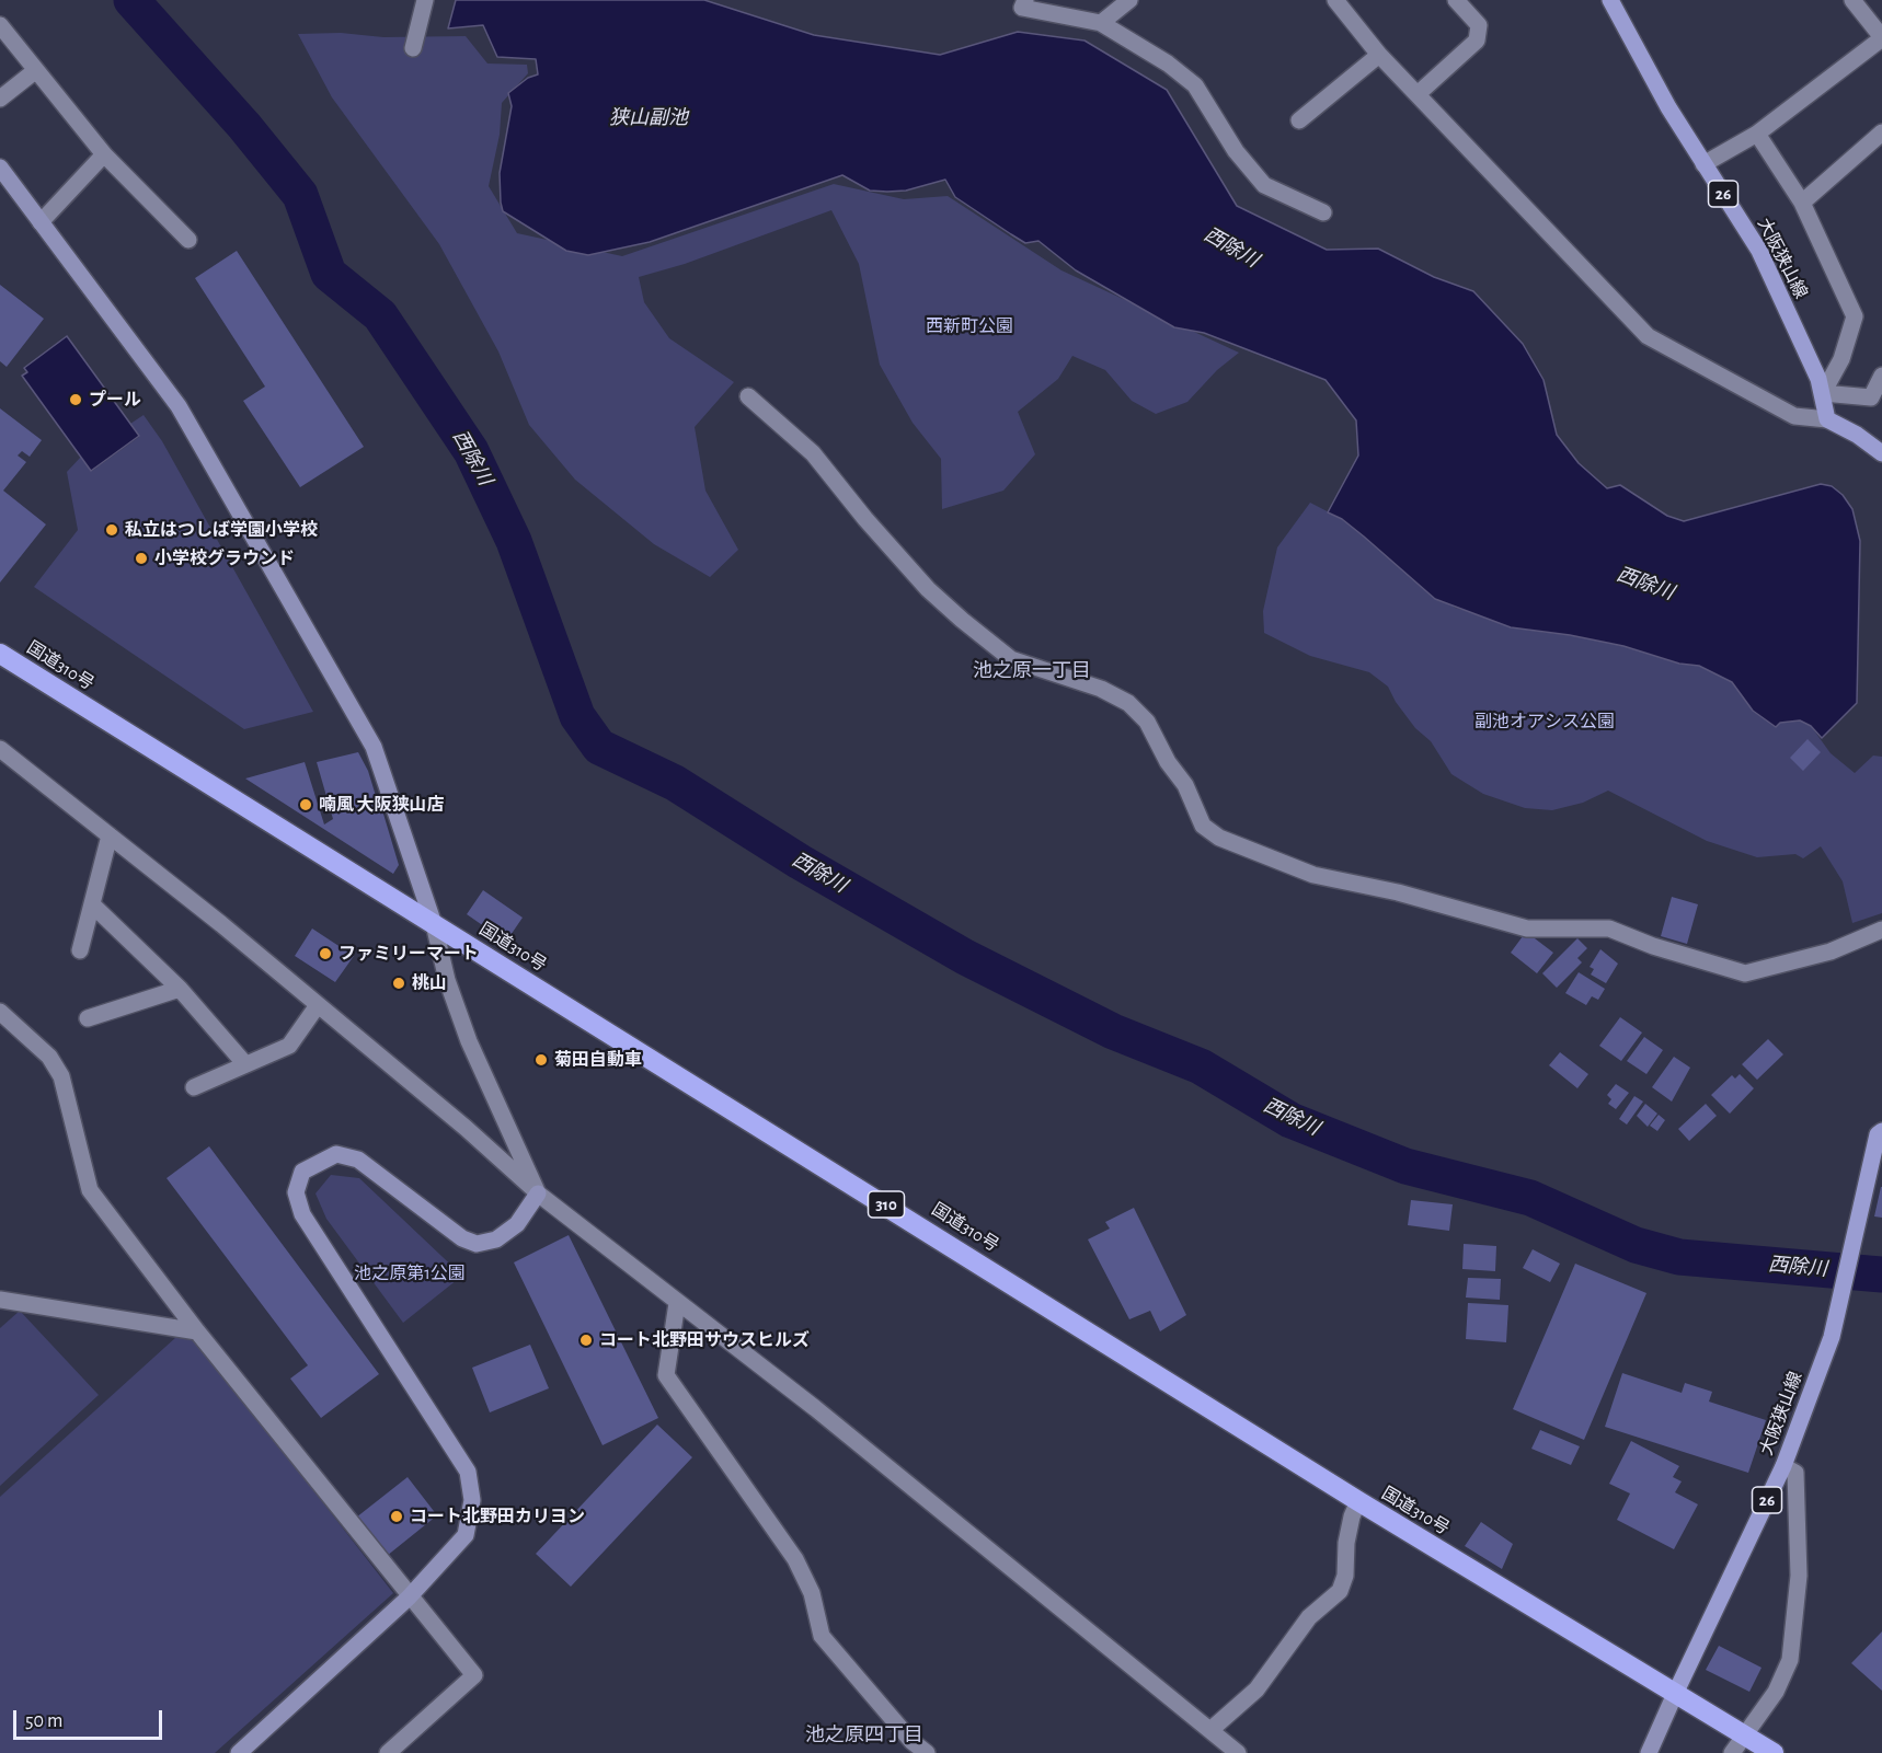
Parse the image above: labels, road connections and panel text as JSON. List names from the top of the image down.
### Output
{
  "streets": {
    "highway": ["国道310号", "310"],
    "main road": ["26", "大阪狭山線"]
  },
  "crossings": [
    ["大阪狭山線", "国道310号"]
  ],
  "districts": ["池之原一丁目", "池之原四丁目"],
  "water": ["狭山副池", "西除川"],
  "parks": ["西新町公園", "副池オアシス公園", "池之原第1公園"],
  "places": [
    "プール",
    "私立はつしば学園小学校",
    "小学校グラウンド",
    "喃風 大阪狭山店",
    "ファミリーマート",
    "桃山",
    "菊田自動車",
    "コート北野田サウスヒルズ",
    "コート北野田カリヨン"
  ],
  "scale_bar": "50 m"
}
